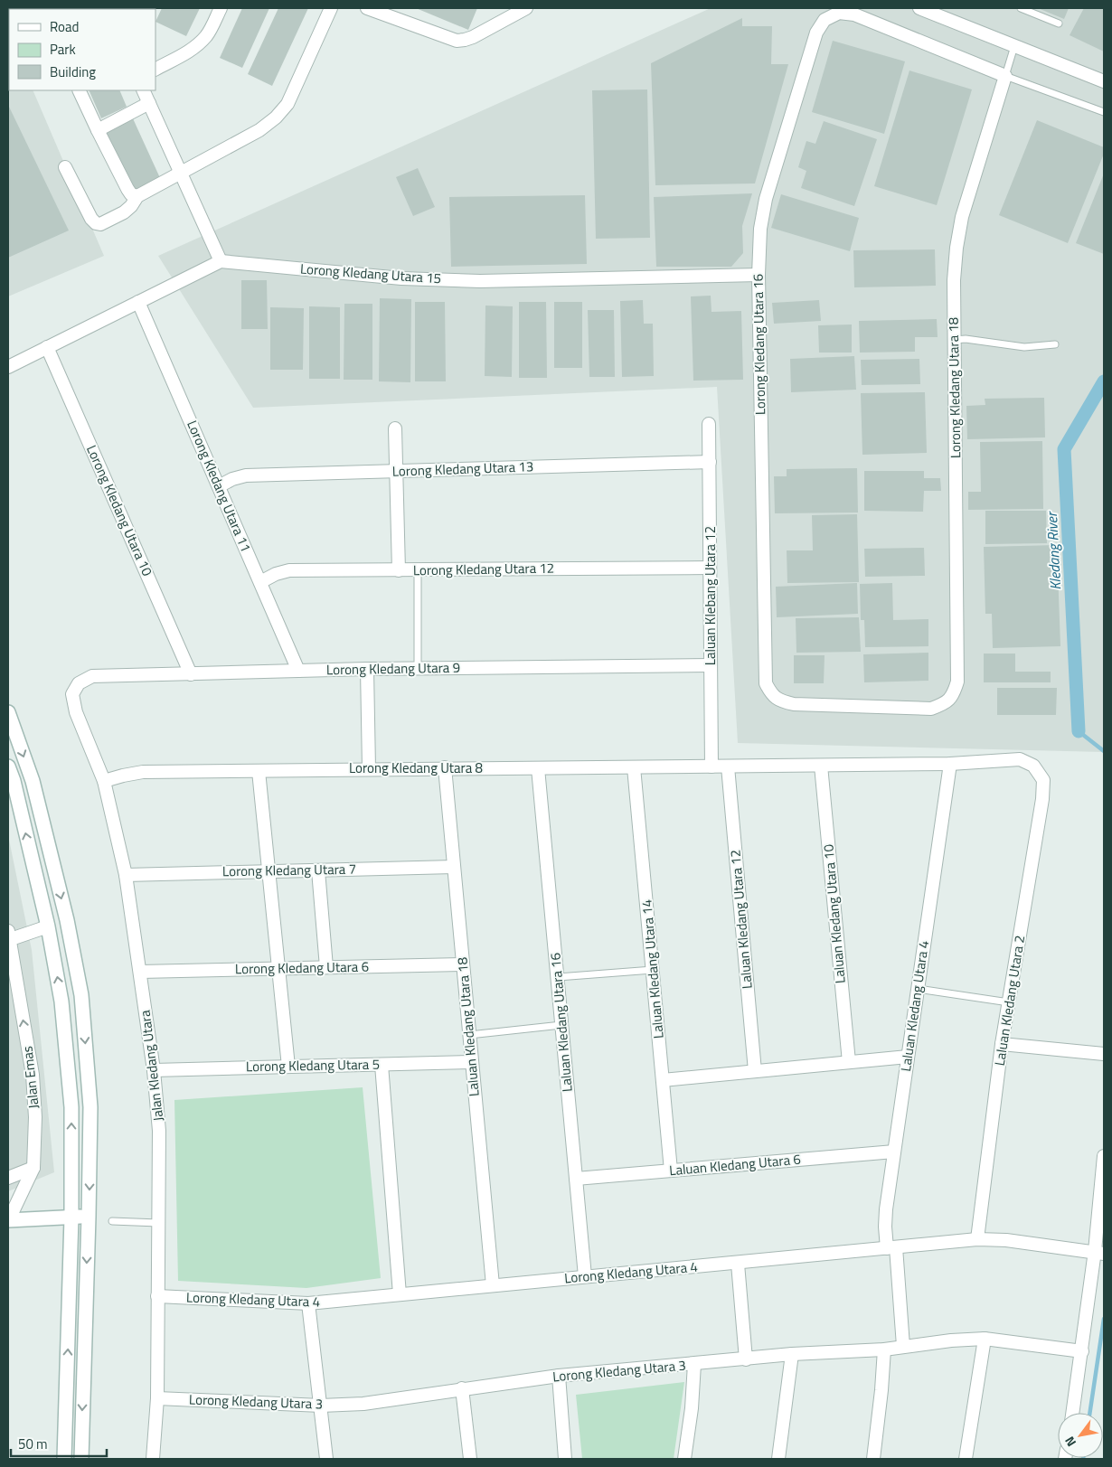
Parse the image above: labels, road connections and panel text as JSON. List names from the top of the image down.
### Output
{
  "streets": {
    "street": [
      "Lorong Kledang Utara 15",
      "Lorong Kledang Utara 16",
      "Lorong Kledang Utara 18",
      "Lorong Kledang Utara 13",
      "Lorong Kledang Utara 11",
      "Lorong Kledang Utara 10",
      "Lorong Kledang Utara 12",
      "Laluan Klebang Utara 12",
      "Lorong Kledang Utara 9",
      "Lorong Kledang Utara 8",
      "Lorong Kledang Utara 7",
      "Laluan Kledang Utara 10",
      "Laluan Kledang Utara 12",
      "Lorong Kledang Utara 6",
      "Laluan Kledang Utara 14",
      "Laluan Kledang Utara 2",
      "Laluan Kledang Utara 4",
      "Laluan Kledang Utara 16",
      "Laluan Kledang Utara 18",
      "Jalan Kledang Utara",
      "Lorong Kledang Utara 5",
      "Jalan Emas",
      "Laluan Kledang Utara 6",
      "Lorong Kledang Utara 4",
      "Lorong Kledang Utara 3"
    ]
  },
  "crossings": [
    ["Lorong Kledang Utara 15", "Lorong Kledang Utara 16"],
    ["Lorong Kledang Utara 16", "Lorong Kledang Utara 18"],
    ["Lorong Kledang Utara 13", "Lorong Kledang Utara 11"],
    ["Lorong Kledang Utara 13", "Laluan Klebang Utara 12"],
    ["Lorong Kledang Utara 11", "Lorong Kledang Utara 12"],
    ["Lorong Kledang Utara 11", "Lorong Kledang Utara 9"],
    ["Lorong Kledang Utara 10", "Lorong Kledang Utara 9"],
    ["Lorong Kledang Utara 12", "Laluan Klebang Utara 12"],
    ["Laluan Klebang Utara 12", "Lorong Kledang Utara 9"],
    ["Laluan Klebang Utara 12", "Lorong Kledang Utara 8"],
    ["Lorong Kledang Utara 9", "Jalan Kledang Utara"],
    ["Lorong Kledang Utara 8", "Laluan Kledang Utara 10"],
    ["Lorong Kledang Utara 8", "Laluan Kledang Utara 12"],
    ["Lorong Kledang Utara 8", "Laluan Kledang Utara 14"],
    ["Lorong Kledang Utara 8", "Laluan Kledang Utara 2"],
    ["Lorong Kledang Utara 8", "Laluan Kledang Utara 4"],
    ["Lorong Kledang Utara 8", "Laluan Kledang Utara 16"],
    ["Lorong Kledang Utara 8", "Laluan Kledang Utara 18"],
    ["Lorong Kledang Utara 8", "Jalan Kledang Utara"],
    ["Lorong Kledang Utara 7", "Laluan Kledang Utara 18"],
    ["Lorong Kledang Utara 7", "Jalan Kledang Utara"],
    ["Lorong Kledang Utara 6", "Laluan Kledang Utara 18"],
    ["Lorong Kledang Utara 6", "Jalan Kledang Utara"],
    ["Laluan Kledang Utara 14", "Laluan Kledang Utara 6"],
    ["Laluan Kledang Utara 2", "Lorong Kledang Utara 4"],
    ["Laluan Kledang Utara 4", "Laluan Kledang Utara 6"],
    ["Laluan Kledang Utara 4", "Lorong Kledang Utara 4"],
    ["Laluan Kledang Utara 4", "Lorong Kledang Utara 3"],
    ["Laluan Kledang Utara 16", "Laluan Kledang Utara 6"],
    ["Laluan Kledang Utara 16", "Lorong Kledang Utara 4"],
    ["Laluan Kledang Utara 18", "Lorong Kledang Utara 5"],
    ["Laluan Kledang Utara 18", "Lorong Kledang Utara 4"],
    ["Jalan Kledang Utara", "Lorong Kledang Utara 5"],
    ["Jalan Kledang Utara", "Lorong Kledang Utara 4"],
    ["Jalan Kledang Utara", "Lorong Kledang Utara 3"]
  ],
  "one_way": ["Jalan Emas"],
  "water": ["Kledang River"],
  "legend": ["Road", "Park", "Building"],
  "scale_bar": "50 m",
  "north": "bottom left"
}
